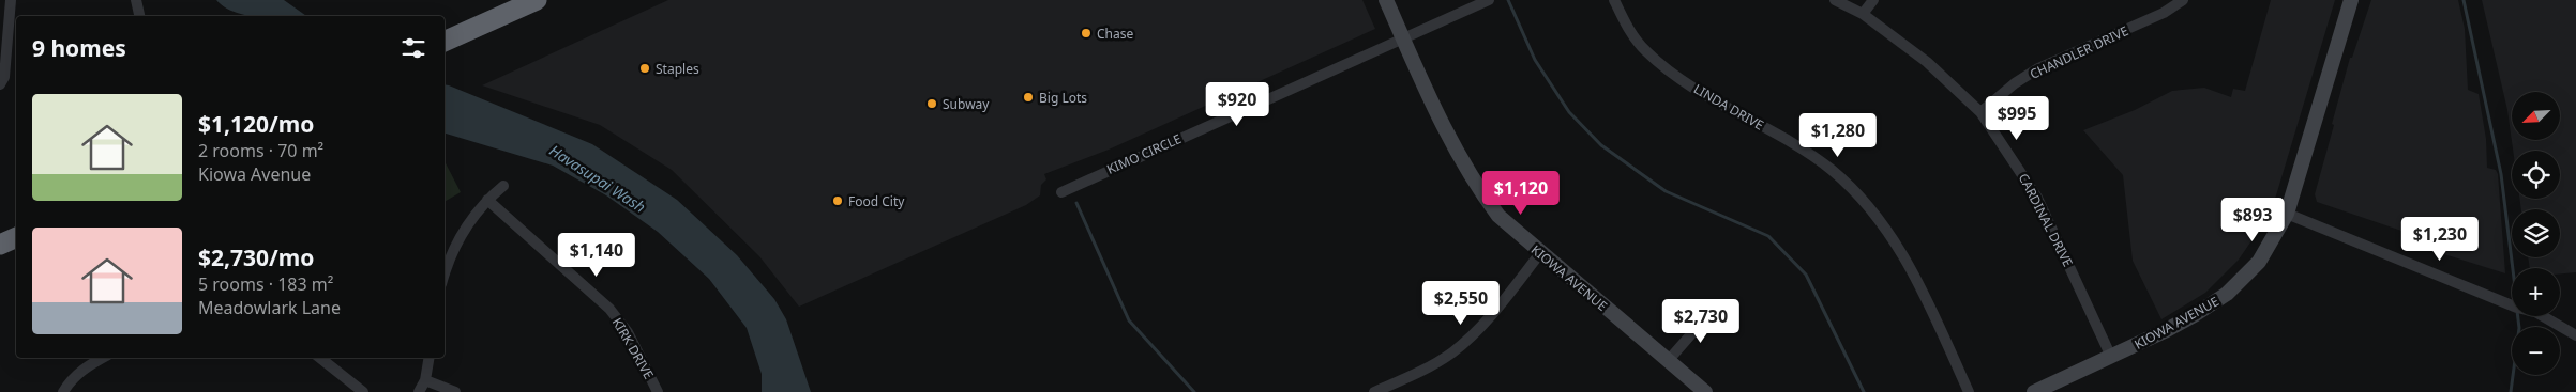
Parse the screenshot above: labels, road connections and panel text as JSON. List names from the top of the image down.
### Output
{
  "streets": {
    "street": [
      "CHANDLER DRIVE",
      "LINDA DRIVE",
      "KIMO CIRCLE",
      "CARDINAL DRIVE",
      "KIOWA AVENUE",
      "KIRK DRIVE"
    ]
  },
  "crossings": [
    ["CHANDLER DRIVE", "CARDINAL DRIVE"],
    ["KIMO CIRCLE", "KIOWA AVENUE"],
    ["CARDINAL DRIVE", "KIOWA AVENUE"]
  ],
  "water": ["Havasupai Wash"],
  "places": [
    "Chase",
    "Staples",
    "Big Lots",
    "Subway",
    "Food City"
  ],
  "north": "bottom left",
  "page": {
    "heading": "9 homes",
    "list": [
      {
        "name": "$1,120/mo",
        "note": "2 rooms · 70 m² · Kiowa Avenue"
      },
      {
        "name": "$2,730/mo",
        "note": "5 rooms · 183 m² · Meadowlark Lane"
      }
    ],
    "price": [
      "$920",
      "$995",
      "$1,280",
      "$1,120",
      "$893",
      "$1,230",
      "$1,140",
      "$2,550",
      "$2,730"
    ],
    "map_buttons": ["+", "−"]
  }
}
